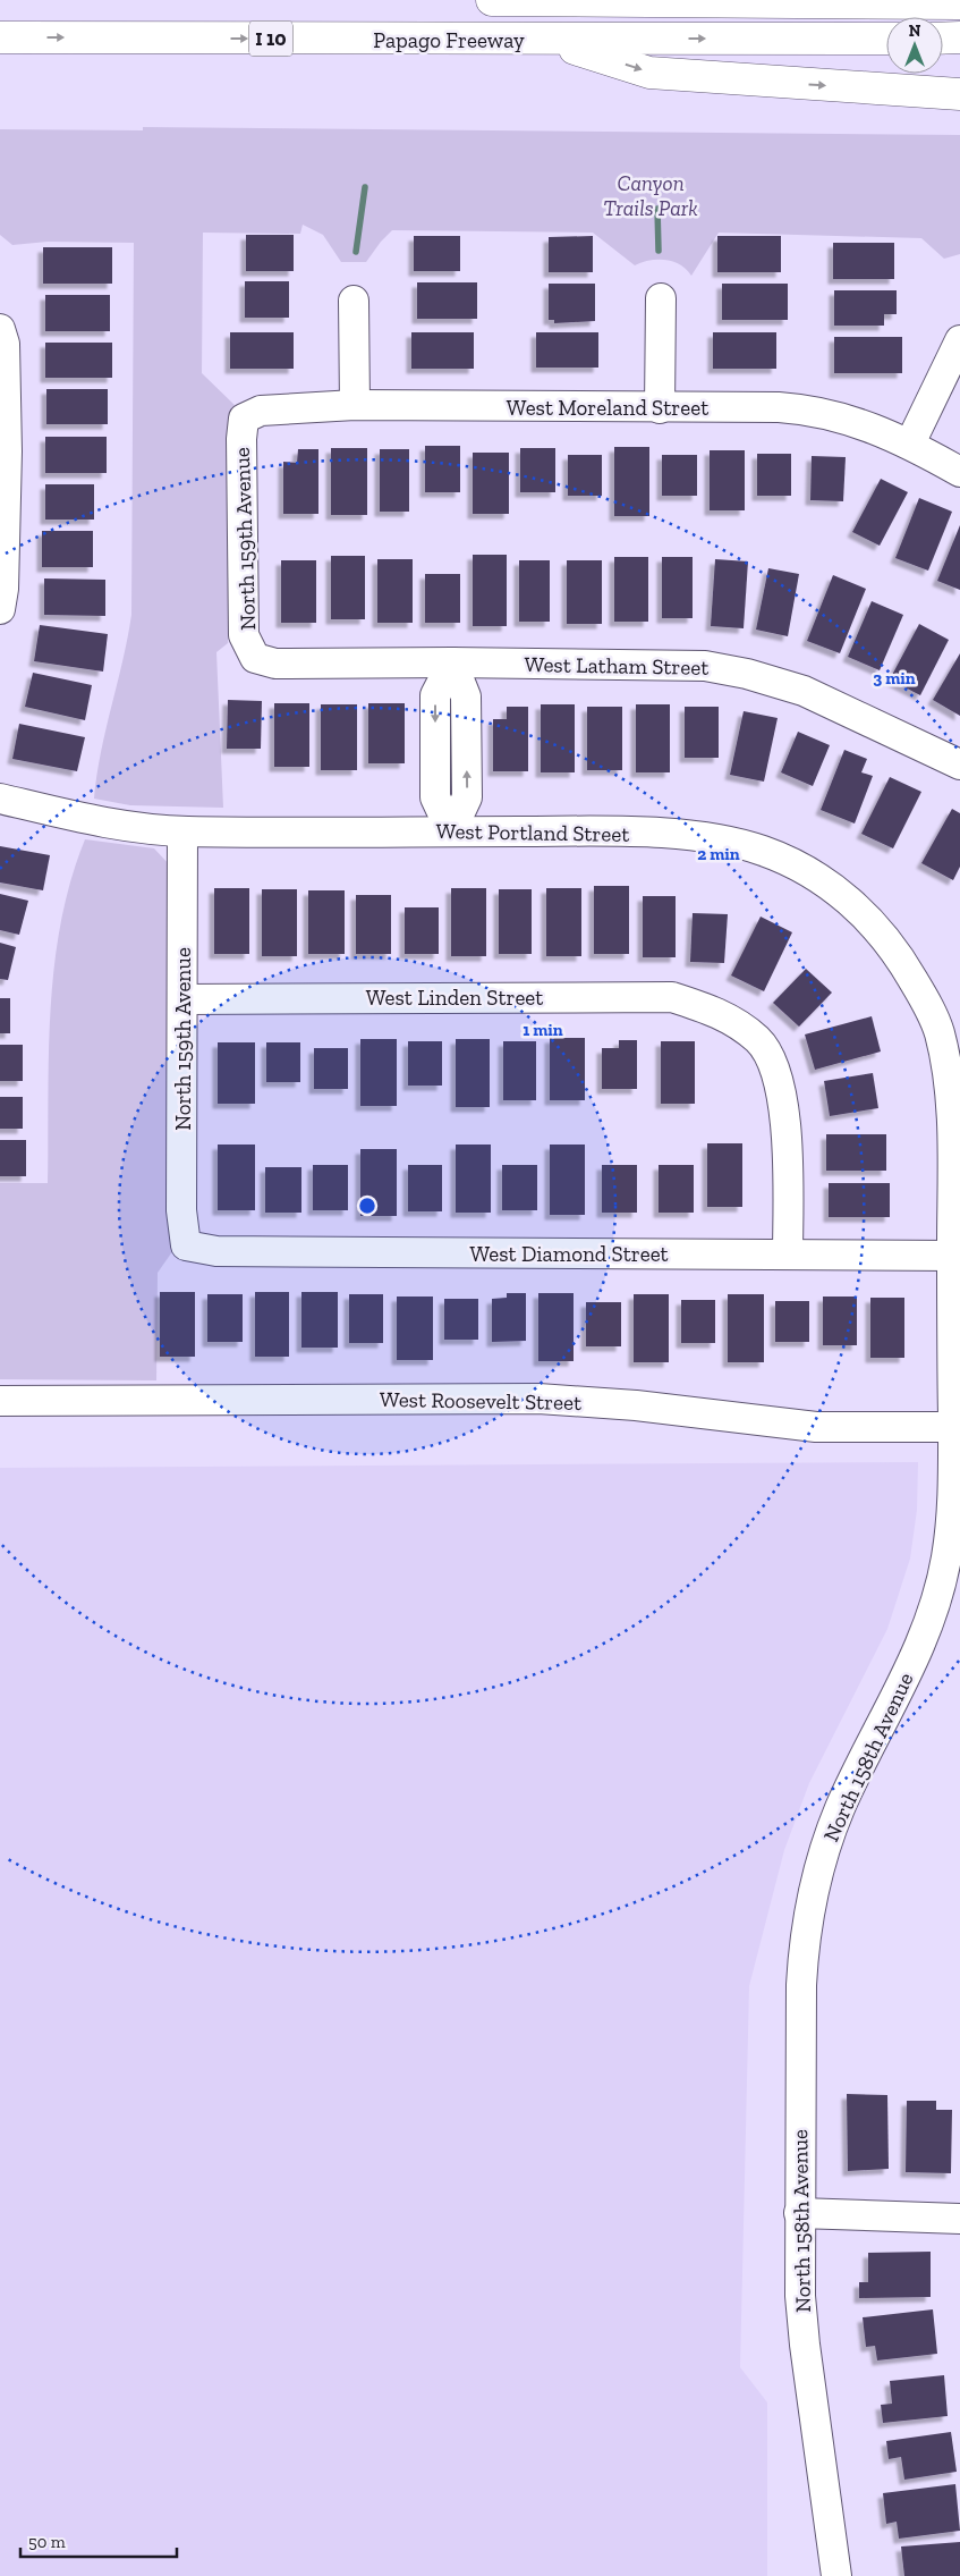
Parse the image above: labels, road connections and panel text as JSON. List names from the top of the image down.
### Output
{
  "streets": {
    "highway": ["I 10", "Papago Freeway"],
    "street": [
      "West Moreland Street",
      "North 159th Avenue",
      "West Latham Street",
      "West Portland Street",
      "West Linden Street",
      "West Diamond Street",
      "West Roosevelt Street",
      "North 158th Avenue"
    ]
  },
  "crossings": [
    ["West Moreland Street", "North 159th Avenue"],
    ["North 159th Avenue", "West Latham Street"],
    ["North 159th Avenue", "West Portland Street"],
    ["North 159th Avenue", "West Linden Street"],
    ["North 159th Avenue", "West Diamond Street"],
    ["West Portland Street", "North 158th Avenue"],
    ["West Linden Street", "West Diamond Street"],
    ["West Diamond Street", "North 158th Avenue"],
    ["West Roosevelt Street", "North 158th Avenue"]
  ],
  "parks": ["Canyon Trails Park"],
  "scale_bar": "50 m",
  "north": "top",
  "rings": ["3 min", "2 min", "1 min"]
}
